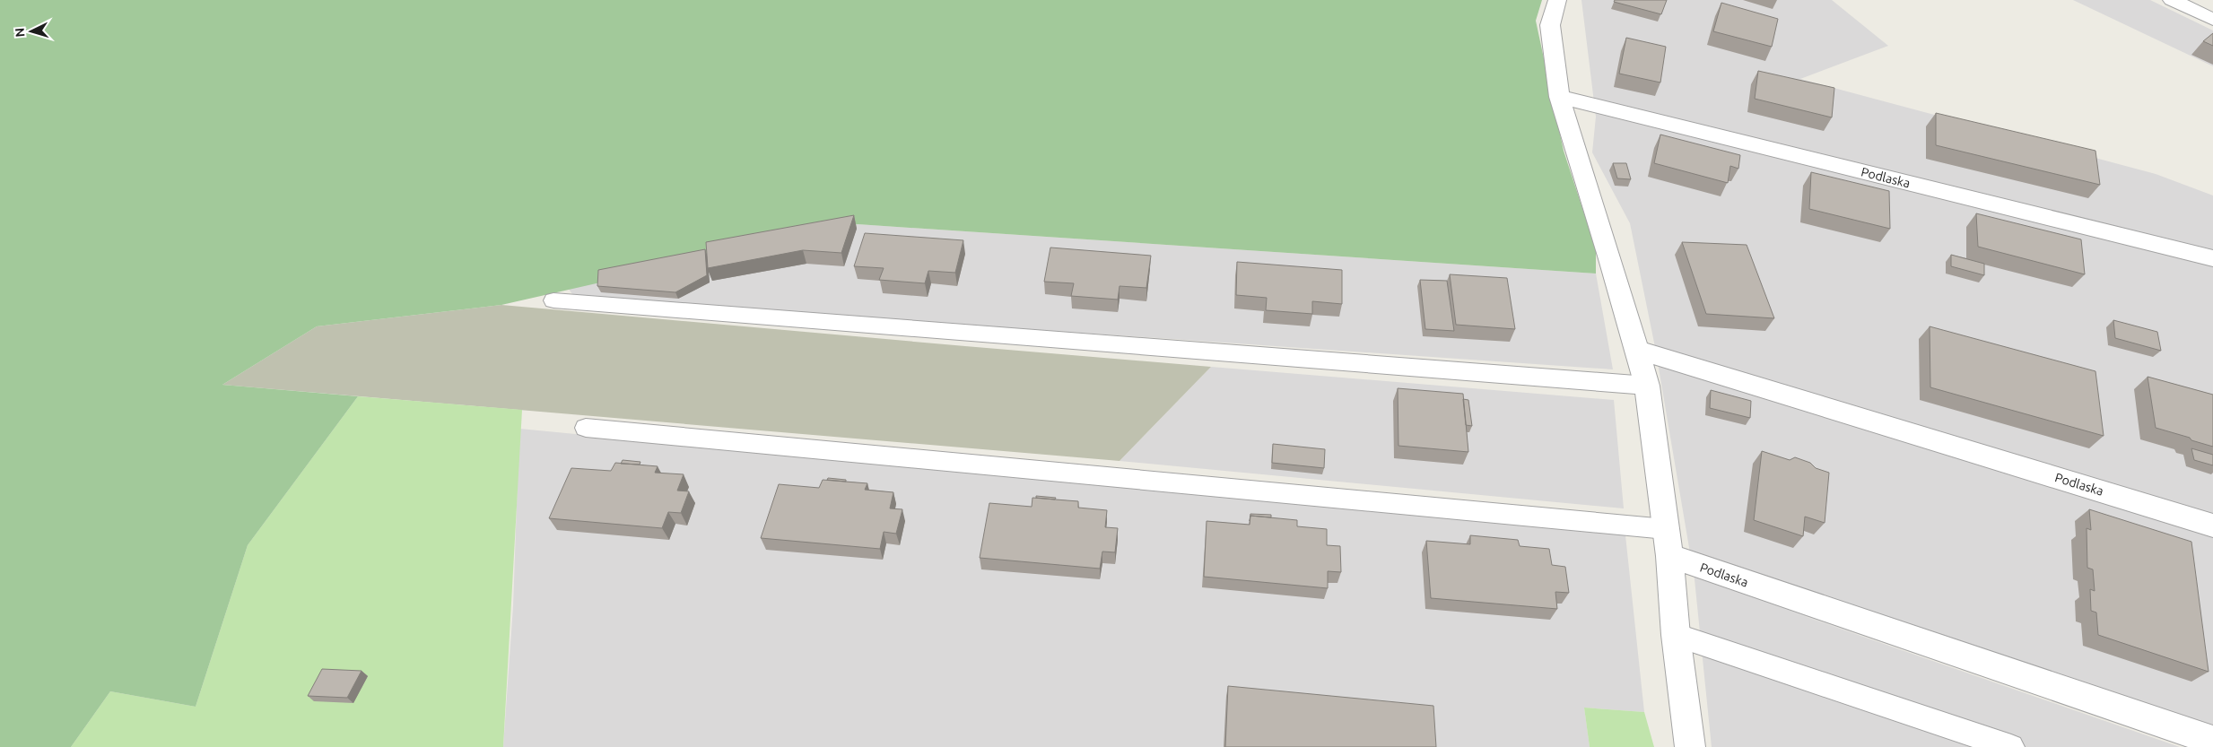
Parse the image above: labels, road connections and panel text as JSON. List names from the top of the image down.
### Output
{
  "streets": {
    "street": ["Podlaska"]
  },
  "north": "left"
}
